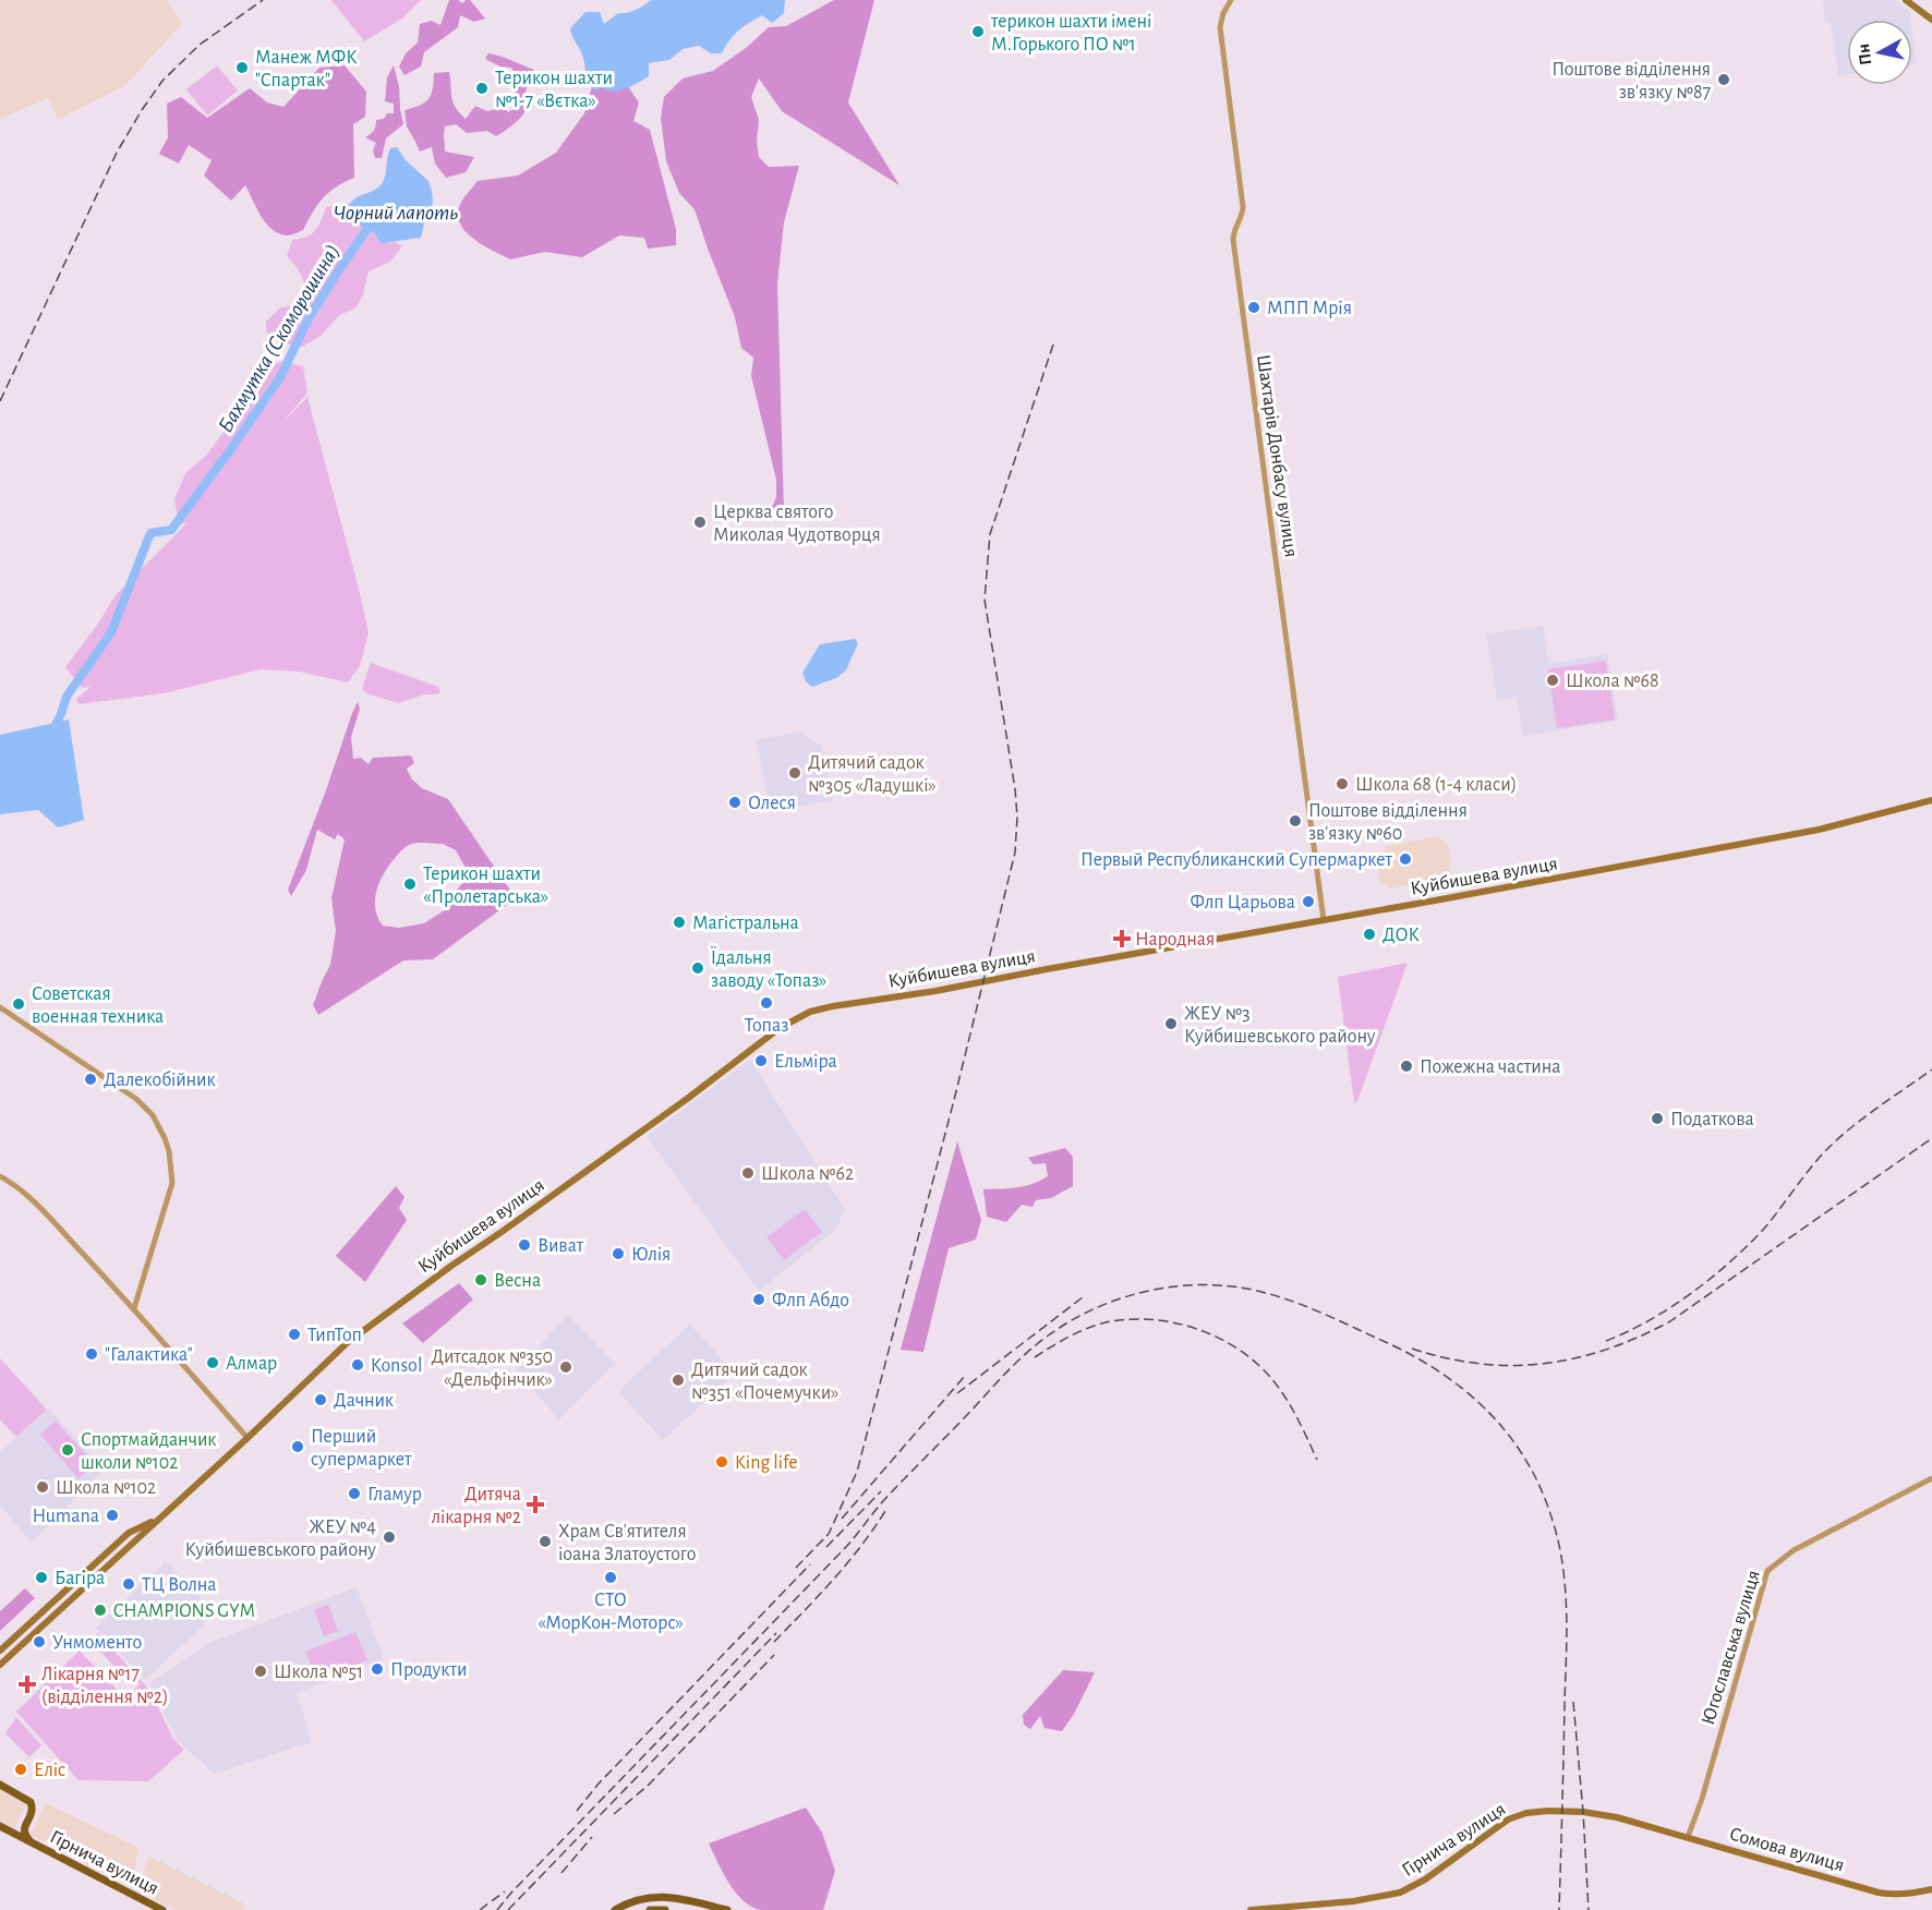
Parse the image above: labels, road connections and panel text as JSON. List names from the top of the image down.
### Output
{
  "streets": {
    "main road": ["Куйбишева вулиця", "Гірнича вулиця", "Сомова вулиця"],
    "street": ["Шахтарів Донбасу вулиця", "Югославська вулиця"]
  },
  "crossings": [
    ["Шахтарів Донбасу вулиця", "Куйбишева вулиця"],
    ["Югославська вулиця", "Сомова вулиця"],
    ["Гірнича вулиця", "Сомова вулиця"]
  ],
  "water": ["Чорний лапоть", "Бахмутка (Скоморошина)"],
  "places": {
    "other": [
      "терикон шахти імені М.Горького ПО №1",
      "Манеж МФК \"Спартак\"",
      "Поштове відділення зв'язку №87",
      "Терикон шахти №1-7 «Вєтка»",
      "МПП Мрія",
      "Церква святого Миколая Чудотворця",
      "Школа №68",
      "Дитячий садок №305 «Ладушкі»",
      "Школа 68 (1-4 класи)",
      "Олеся",
      "Поштове відділення зв'язку №60",
      "Первый Республиканский Супермаркет",
      "Терикон шахти «Пролетарська»",
      "Флп Царьова",
      "Магістральна",
      "ДОК",
      "Їдальня заводу «Топаз»",
      "Топаз",
      "Советская военная техника",
      "ЖЕУ №3 Куйбишевського району",
      "Ельміра",
      "Пожежна частина",
      "Далекобійник",
      "Податкова",
      "Школа №62",
      "Виват",
      "Юлія",
      "Весна",
      "Флп Абдо",
      "ТипТоп",
      "\"Галактика\"",
      "Алмар",
      "Konsol",
      "Дитсадок №350 «Дельфінчик»",
      "Дитячий садок №351 «Почемучки»",
      "Дачник",
      "Перший супермаркет",
      "Спортмайданчик школи №102",
      "King life",
      "Школа №102",
      "Гламур",
      "Humana",
      "ЖЕУ №4 Куйбишевського району",
      "Храм Св'ятителя іоана Златоустого",
      "Багіра",
      "СТО «МорКон-Моторс»",
      "ТЦ Волна",
      "CHAMPIONS GYM",
      "Унмоменто",
      "Продукти",
      "Школа №51",
      "Еліс"
    ],
    "health": ["Народная", "Дитяча лікарня №2", "Лікарня №17 (відділення №2)"]
  },
  "north": "left"
}
